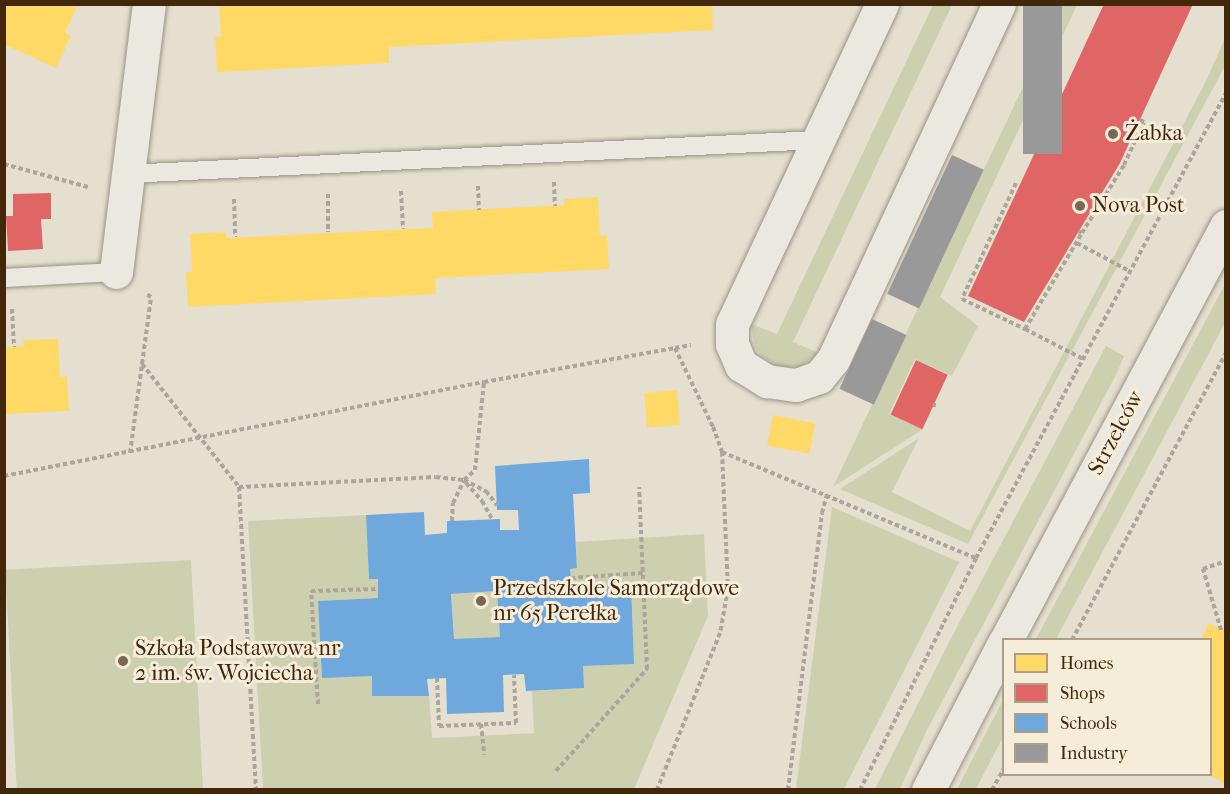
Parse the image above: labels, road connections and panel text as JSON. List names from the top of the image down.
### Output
{
  "streets": {
    "street": ["Strzelców"]
  },
  "places": [
    "Żabka",
    "Nova Post",
    "Przedszkole Samorządowe nr 65 Perełka",
    "Szkoła Podstawowa nr 2 im. św. Wojciecha"
  ],
  "legend": [
    "Homes",
    "Shops",
    "Schools",
    "Industry"
  ]
}
